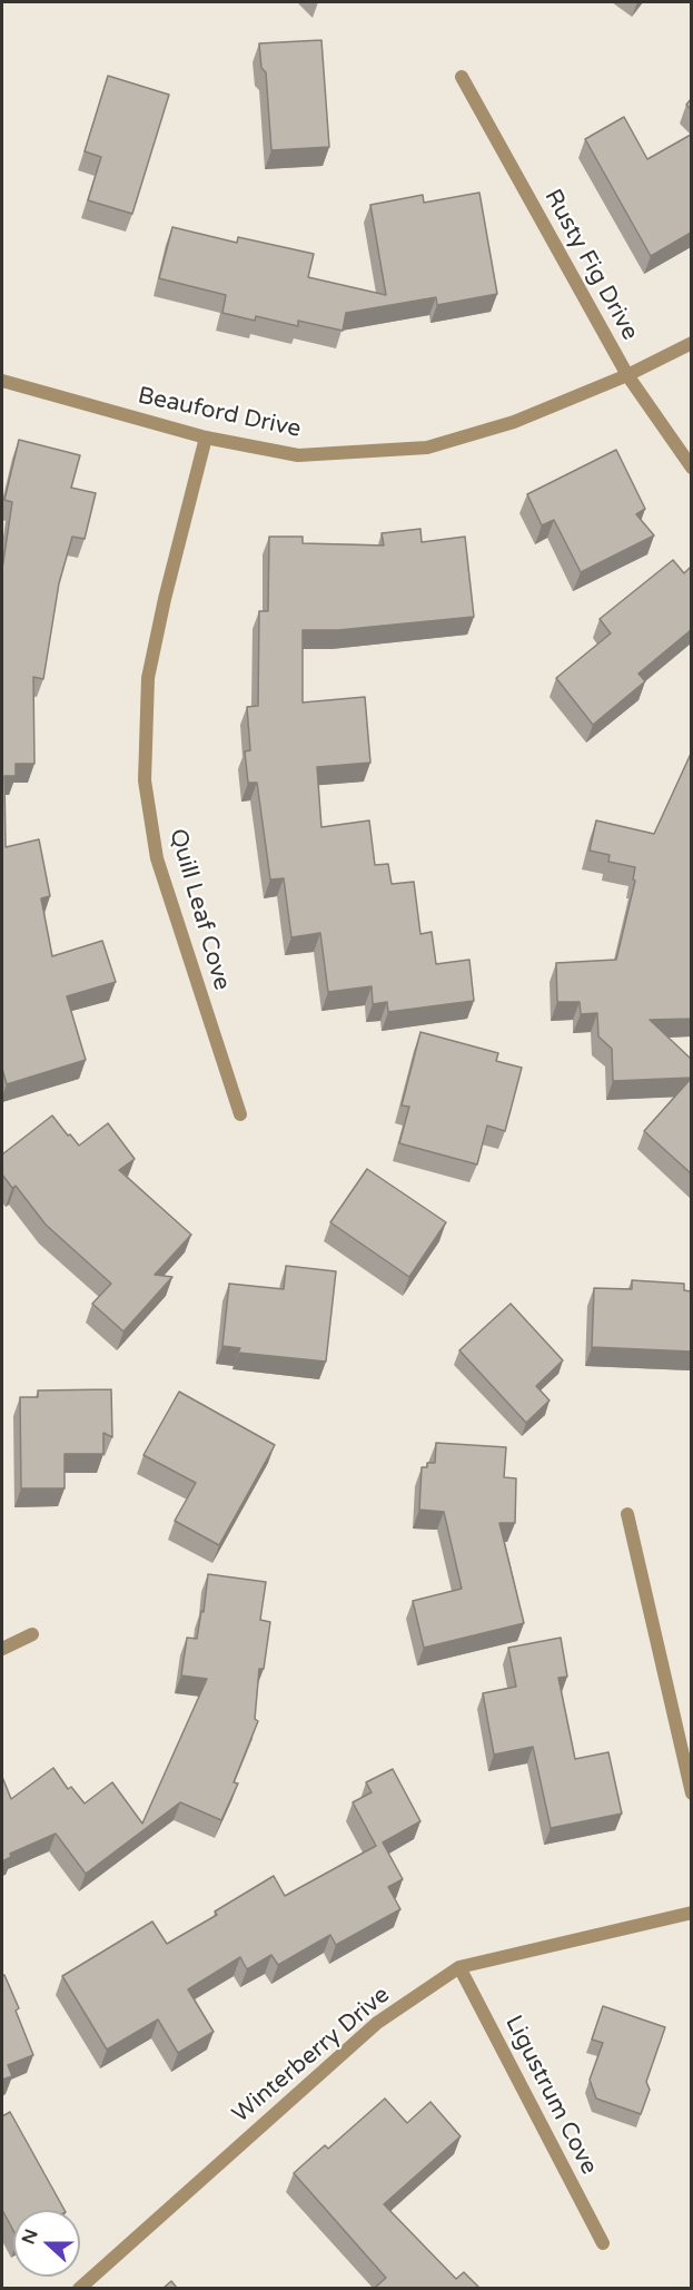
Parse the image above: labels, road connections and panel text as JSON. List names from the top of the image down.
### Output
{
  "streets": {
    "street": [
      "Rusty Fig Drive",
      "Beauford Drive",
      "Quill Leaf Cove",
      "Winterberry Drive",
      "Ligustrum Cove"
    ]
  },
  "crossings": [
    ["Rusty Fig Drive", "Beauford Drive"],
    ["Beauford Drive", "Quill Leaf Cove"],
    ["Winterberry Drive", "Ligustrum Cove"]
  ],
  "north": "left"
}
